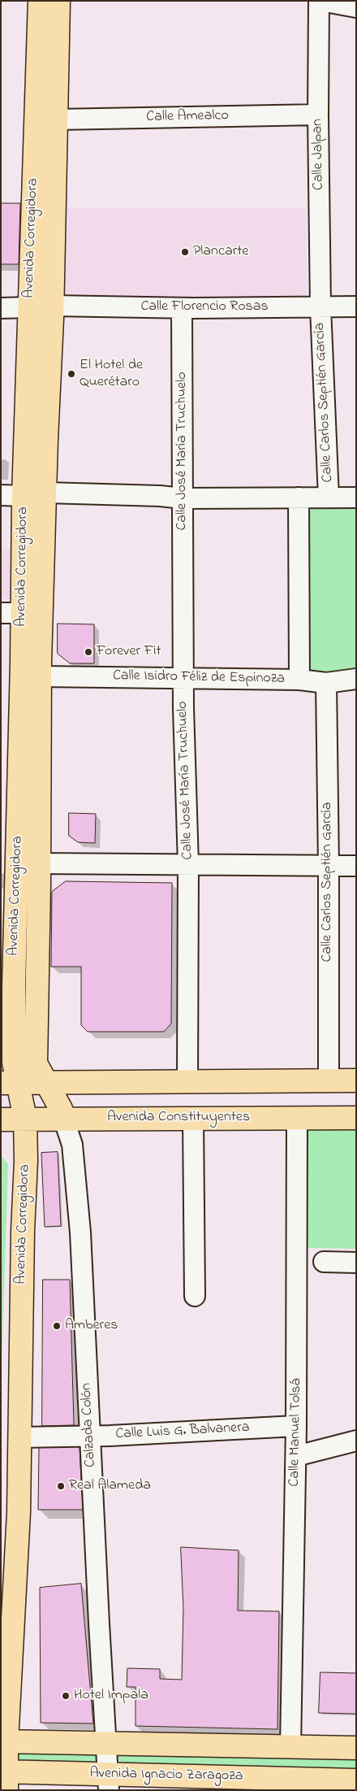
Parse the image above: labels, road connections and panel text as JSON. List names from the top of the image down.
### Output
{
  "streets": {
    "main road": [
      "Avenida Corregidora",
      "Avenida Constituyentes",
      "Calzada Colón",
      "Avenida Ignacio Zaragoza"
    ],
    "street": [
      "Calle Amealco",
      "Calle Jalpan",
      "Calle Florencio Rosas",
      "Calle Carlos Septién García",
      "Calle José María Truchuelo",
      "Calle Isidro Féliz de Espinoza",
      "Calle Luis G. Balvanera",
      "Calle Manuel Tolsá"
    ]
  },
  "crossings": [
    ["Calle Amealco", "Calle Jalpan"],
    ["Calle Amealco", "Avenida Corregidora"],
    ["Calle Jalpan", "Calle Florencio Rosas"],
    ["Calle Jalpan", "Calle Carlos Septién García"],
    ["Avenida Corregidora", "Calle Florencio Rosas"],
    ["Avenida Corregidora", "Calle Isidro Féliz de Espinoza"],
    ["Avenida Corregidora", "Avenida Constituyentes"],
    ["Avenida Corregidora", "Calzada Colón"],
    ["Avenida Corregidora", "Calle Luis G. Balvanera"],
    ["Avenida Corregidora", "Avenida Ignacio Zaragoza"],
    ["Calle Florencio Rosas", "Calle Carlos Septién García"],
    ["Calle Florencio Rosas", "Calle José María Truchuelo"],
    ["Calle Carlos Septién García", "Calle Isidro Féliz de Espinoza"],
    ["Calle José María Truchuelo", "Calle Isidro Féliz de Espinoza"],
    ["Avenida Constituyentes", "Calzada Colón"],
    ["Avenida Constituyentes", "Calle Manuel Tolsá"],
    ["Calzada Colón", "Calle Luis G. Balvanera"],
    ["Calzada Colón", "Avenida Ignacio Zaragoza"],
    ["Calle Luis G. Balvanera", "Calle Manuel Tolsá"]
  ],
  "places": [
    "Plancarte",
    "El Hotel de Querétaro",
    "Forever Fit",
    "Amberes",
    "Real Alameda",
    "Hotel Impala"
  ]
}
